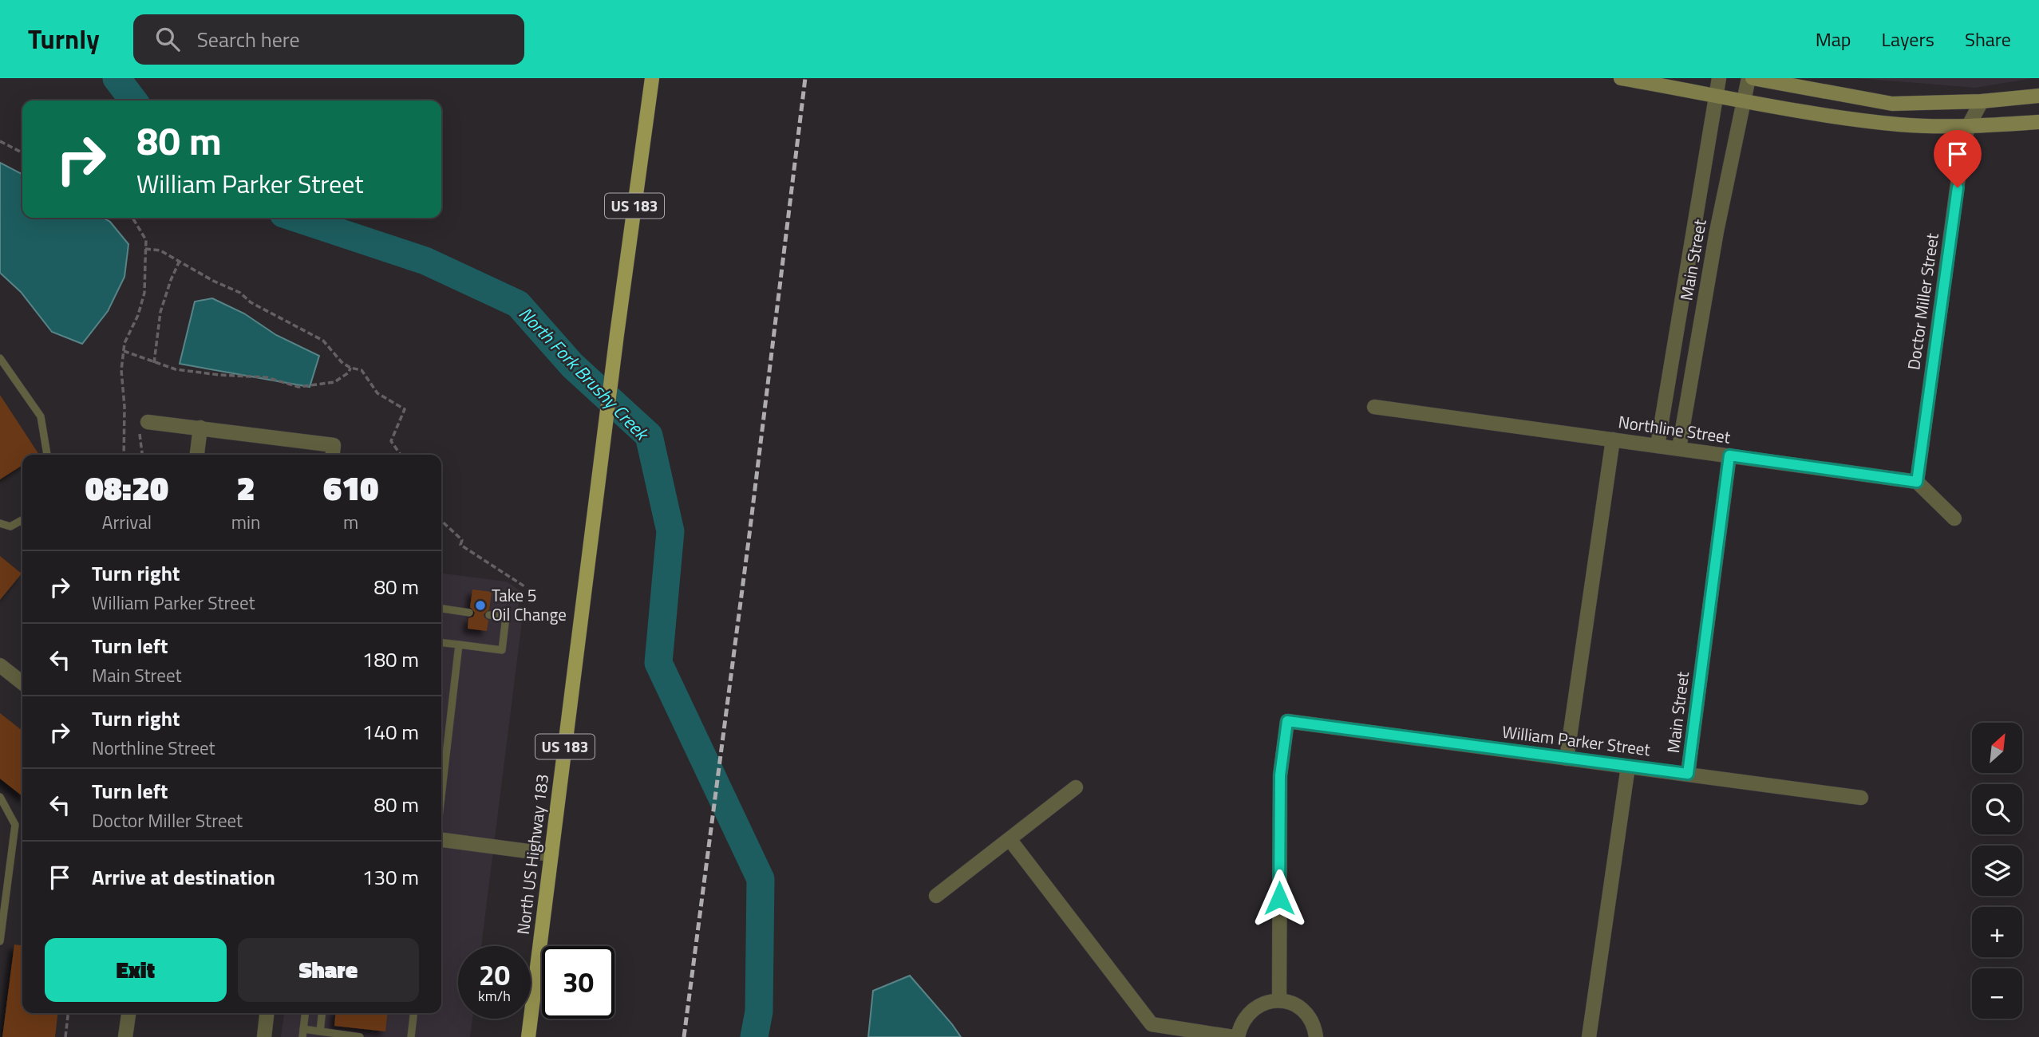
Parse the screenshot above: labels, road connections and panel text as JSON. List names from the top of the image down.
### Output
{
  "streets": {
    "main road": ["US 183", "North US Highway 183"],
    "street": [
      "Main Street",
      "Doctor Miller Street",
      "Northline Street",
      "William Parker Street"
    ]
  },
  "crossings": [
    ["Main Street", "Northline Street"],
    ["Main Street", "William Parker Street"],
    ["Doctor Miller Street", "Northline Street"]
  ],
  "water": ["North Fork Brushy Creek"],
  "places": ["Take 5 Oil Change"],
  "north": "top right",
  "page": {
    "header": "Turnly",
    "search": "Search here",
    "nav": ["Map", "Layers", "Share"],
    "turn": ["80 m", "William Parker Street"],
    "eta": [
      "08:20",
      "Arrival",
      "2",
      "min",
      "610",
      "m"
    ],
    "list": [
      {
        "name": "Turn right",
        "note": "William Parker Street",
        "value": "80 m"
      },
      {
        "name": "Turn left",
        "note": "Main Street",
        "value": "180 m"
      },
      {
        "name": "Turn right",
        "note": "Northline Street",
        "value": "140 m"
      },
      {
        "name": "Turn left",
        "note": "Doctor Miller Street",
        "value": "80 m"
      },
      {
        "name": "Arrive at destination",
        "value": "130 m"
      }
    ],
    "map_buttons": ["+", "−"],
    "buttons": ["Exit", "Share"],
    "speed": "20 km/h",
    "limit": "30"
  }
}
